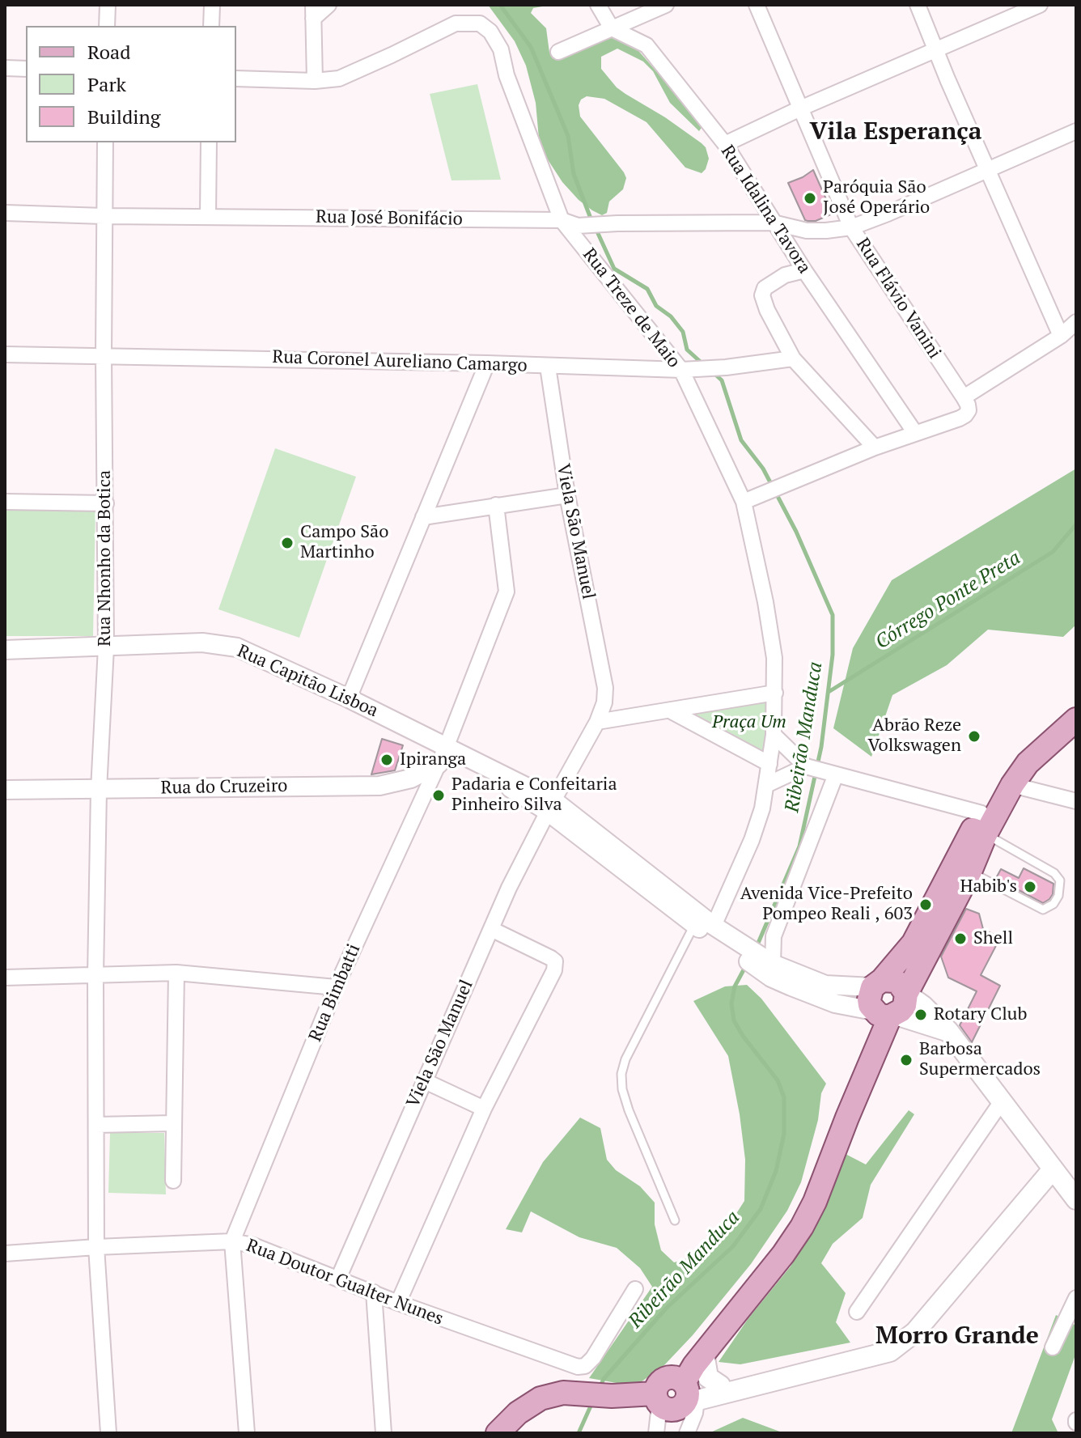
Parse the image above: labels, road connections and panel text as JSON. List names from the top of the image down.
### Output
{
  "streets": {
    "street": [
      "Rua Idalina Tavora",
      "Rua José Bonifácio",
      "Rua Flávio Vanini",
      "Rua Treze de Maio",
      "Rua Coronel Aureliano Camargo",
      "Viela São Manuel",
      "Rua Nhonho da Botica",
      "Rua Capitão Lisboa",
      "Rua do Cruzeiro",
      "Rua Bimbatti",
      "Rua Doutor Gualter Nunes"
    ]
  },
  "crossings": [
    ["Rua Idalina Tavora", "Rua José Bonifácio"],
    ["Rua José Bonifácio", "Rua Flávio Vanini"],
    ["Rua José Bonifácio", "Rua Treze de Maio"],
    ["Rua José Bonifácio", "Rua Nhonho da Botica"],
    ["Rua Treze de Maio", "Rua Coronel Aureliano Camargo"],
    ["Rua Treze de Maio", "Rua Capitão Lisboa"],
    ["Rua Coronel Aureliano Camargo", "Viela São Manuel"],
    ["Rua Coronel Aureliano Camargo", "Rua Nhonho da Botica"],
    ["Viela São Manuel", "Rua Capitão Lisboa"],
    ["Viela São Manuel", "Rua Doutor Gualter Nunes"],
    ["Rua Nhonho da Botica", "Rua Capitão Lisboa"],
    ["Rua Nhonho da Botica", "Rua do Cruzeiro"],
    ["Rua Nhonho da Botica", "Rua Doutor Gualter Nunes"],
    ["Rua Capitão Lisboa", "Rua do Cruzeiro"],
    ["Rua Capitão Lisboa", "Rua Bimbatti"],
    ["Rua do Cruzeiro", "Rua Bimbatti"],
    ["Rua Bimbatti", "Rua Doutor Gualter Nunes"]
  ],
  "districts": ["Vila Esperança", "Morro Grande"],
  "water": ["Córrego Ponte Preta", "Ribeirão Manduca"],
  "parks": ["Praça Um"],
  "places": [
    "Paróquia São José Operário",
    "Campo São Martinho",
    "Abrão Reze Volkswagen",
    "Ipiranga",
    "Padaria e Confeitaria Pinheiro Silva",
    "Habib's",
    "Avenida Vice-Prefeito Pompeo Reali , 603",
    "Shell",
    "Rotary Club",
    "Barbosa Supermercados"
  ],
  "legend": ["Road", "Park", "Building"]
}
